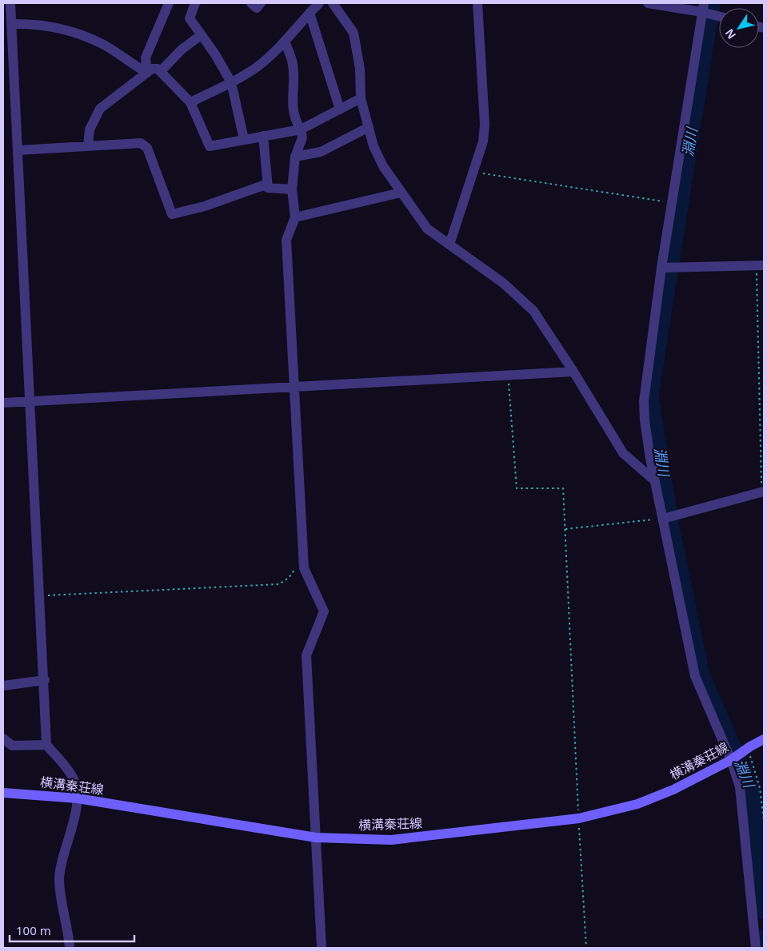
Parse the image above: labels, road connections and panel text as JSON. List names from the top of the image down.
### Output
{
  "streets": {
    "main road": ["横溝秦荘線"]
  },
  "water": ["淵川"],
  "scale_bar": "100 m",
  "north": "bottom left"
}
